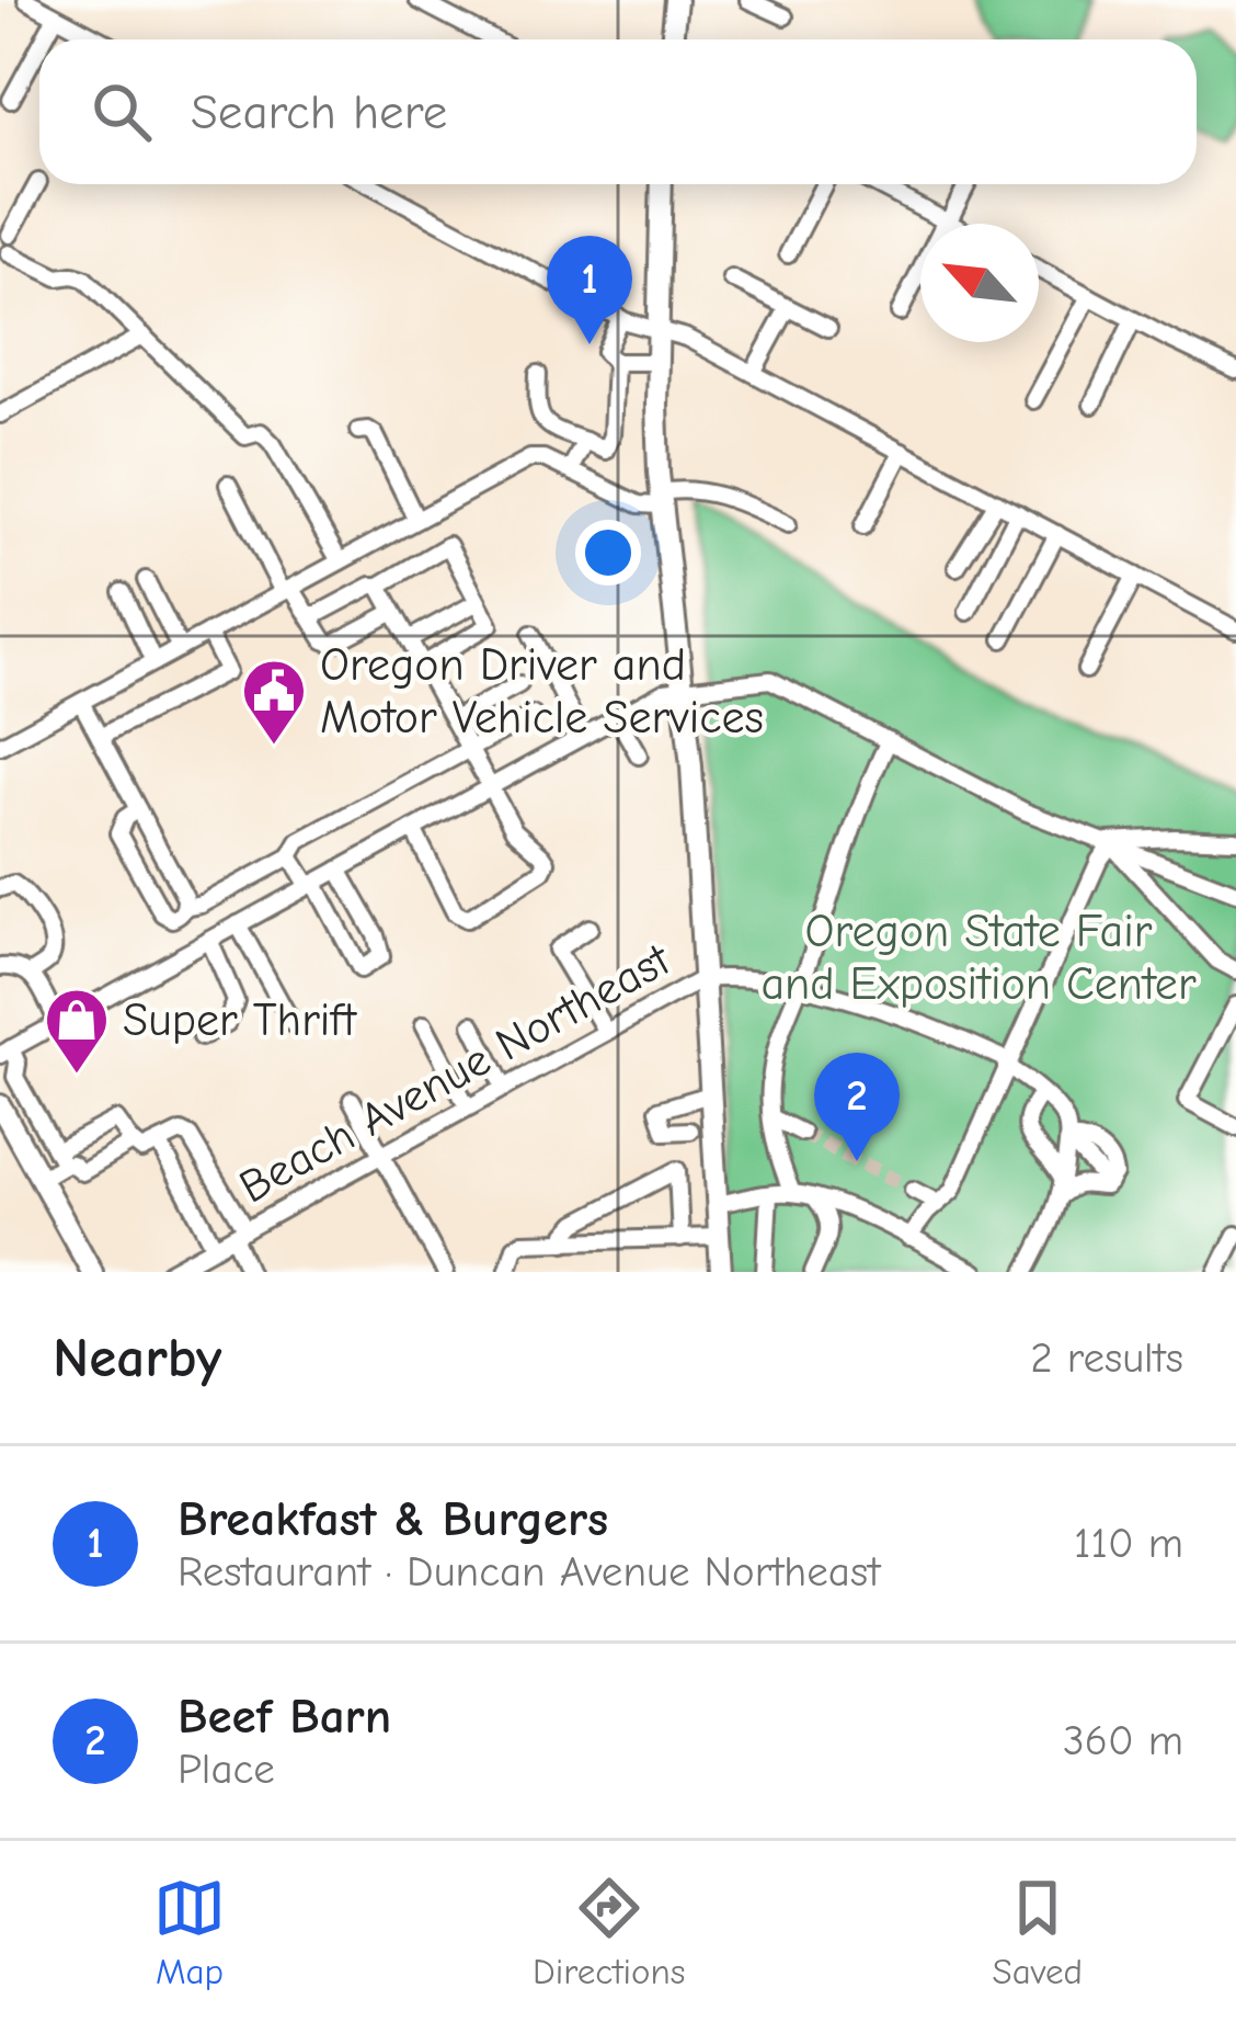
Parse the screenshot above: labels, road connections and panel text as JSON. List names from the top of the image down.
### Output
{
  "streets": {
    "street": ["Beach Avenue Northeast"]
  },
  "parks": ["Oregon State Fair and Exposition Center"],
  "places": {
    "public building": ["Oregon Driver and Motor Vehicle Services"],
    "shop": ["Super Thrift"]
  },
  "north": "top left",
  "page": {
    "search": "Search here",
    "pins": ["1", "2"],
    "heading": ["Nearby", "2 results"],
    "list": [
      {
        "mark": "1",
        "name": "Breakfast & Burgers",
        "note": "Restaurant · Duncan Avenue Northeast",
        "value": "110 m"
      },
      {
        "mark": "2",
        "name": "Beef Barn",
        "note": "Place",
        "value": "360 m"
      }
    ],
    "nav": ["Map", "Directions", "Saved"]
  }
}
